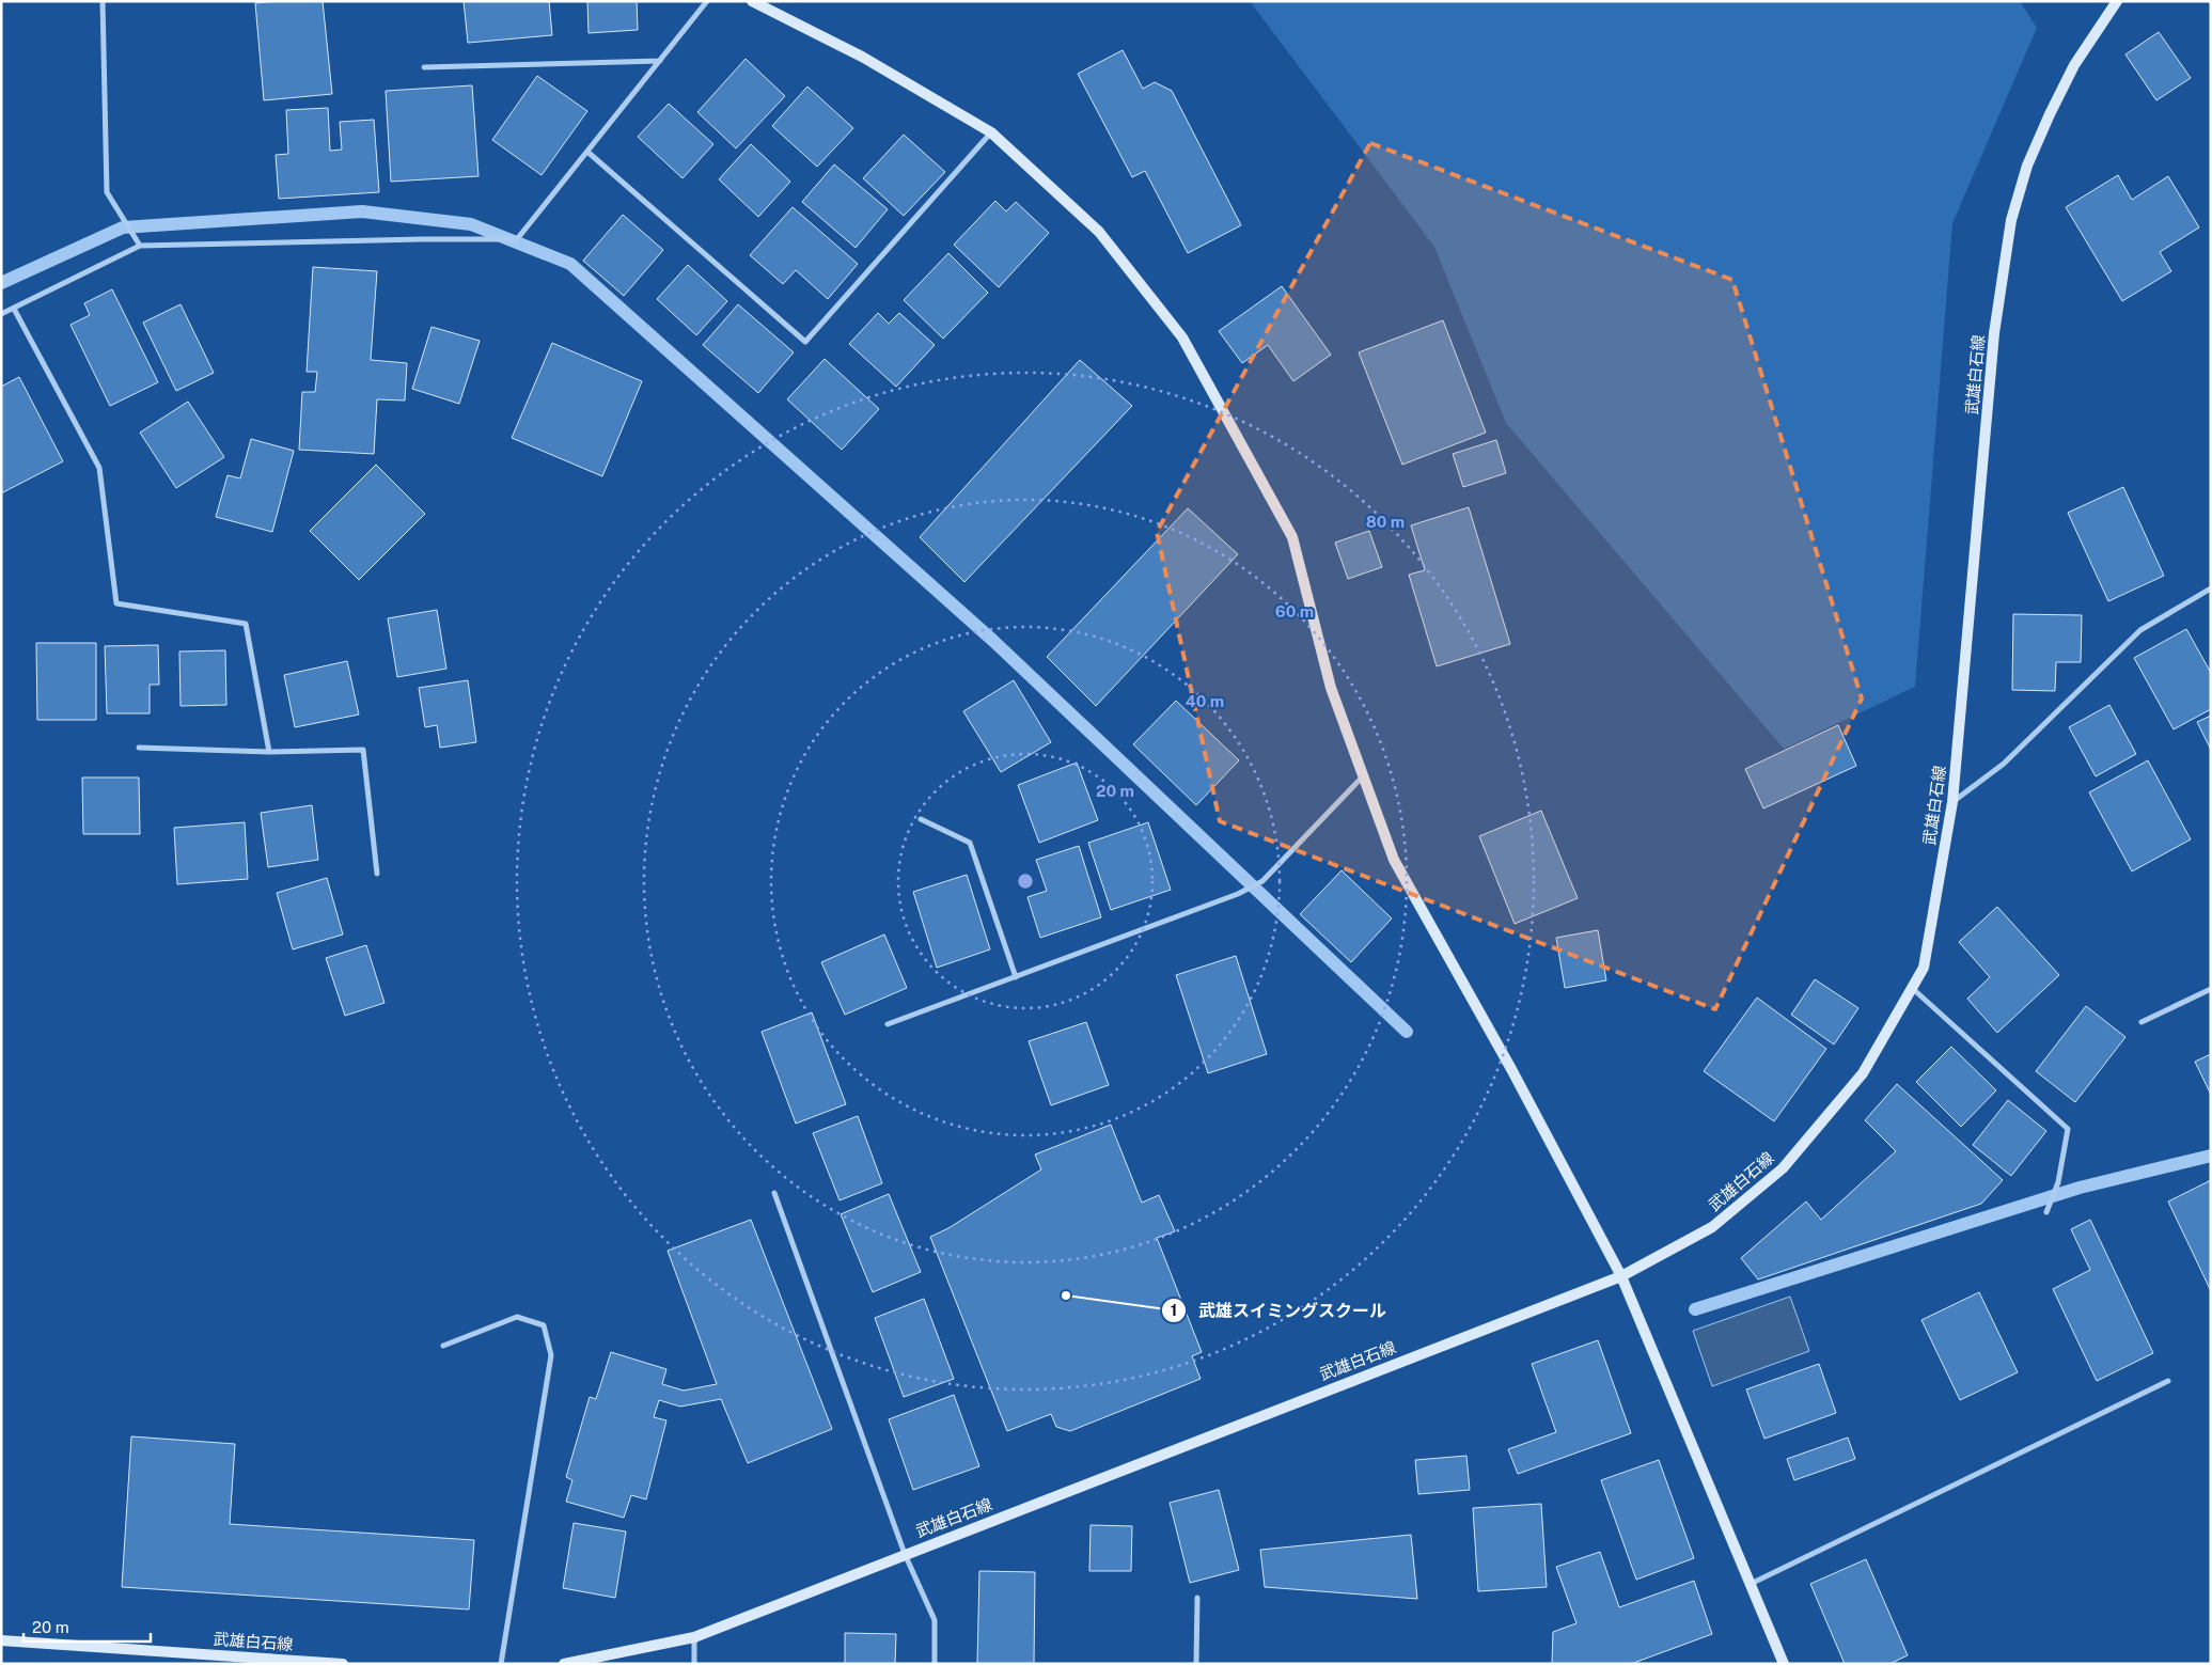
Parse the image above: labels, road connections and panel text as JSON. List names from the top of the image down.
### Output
{
  "streets": {
    "main road": ["武雄白石線"]
  },
  "places": ["武雄スイミングスクール"],
  "scale_bar": "20 m",
  "rings": [
    "80 m",
    "60 m",
    "40 m",
    "20 m"
  ]
}
